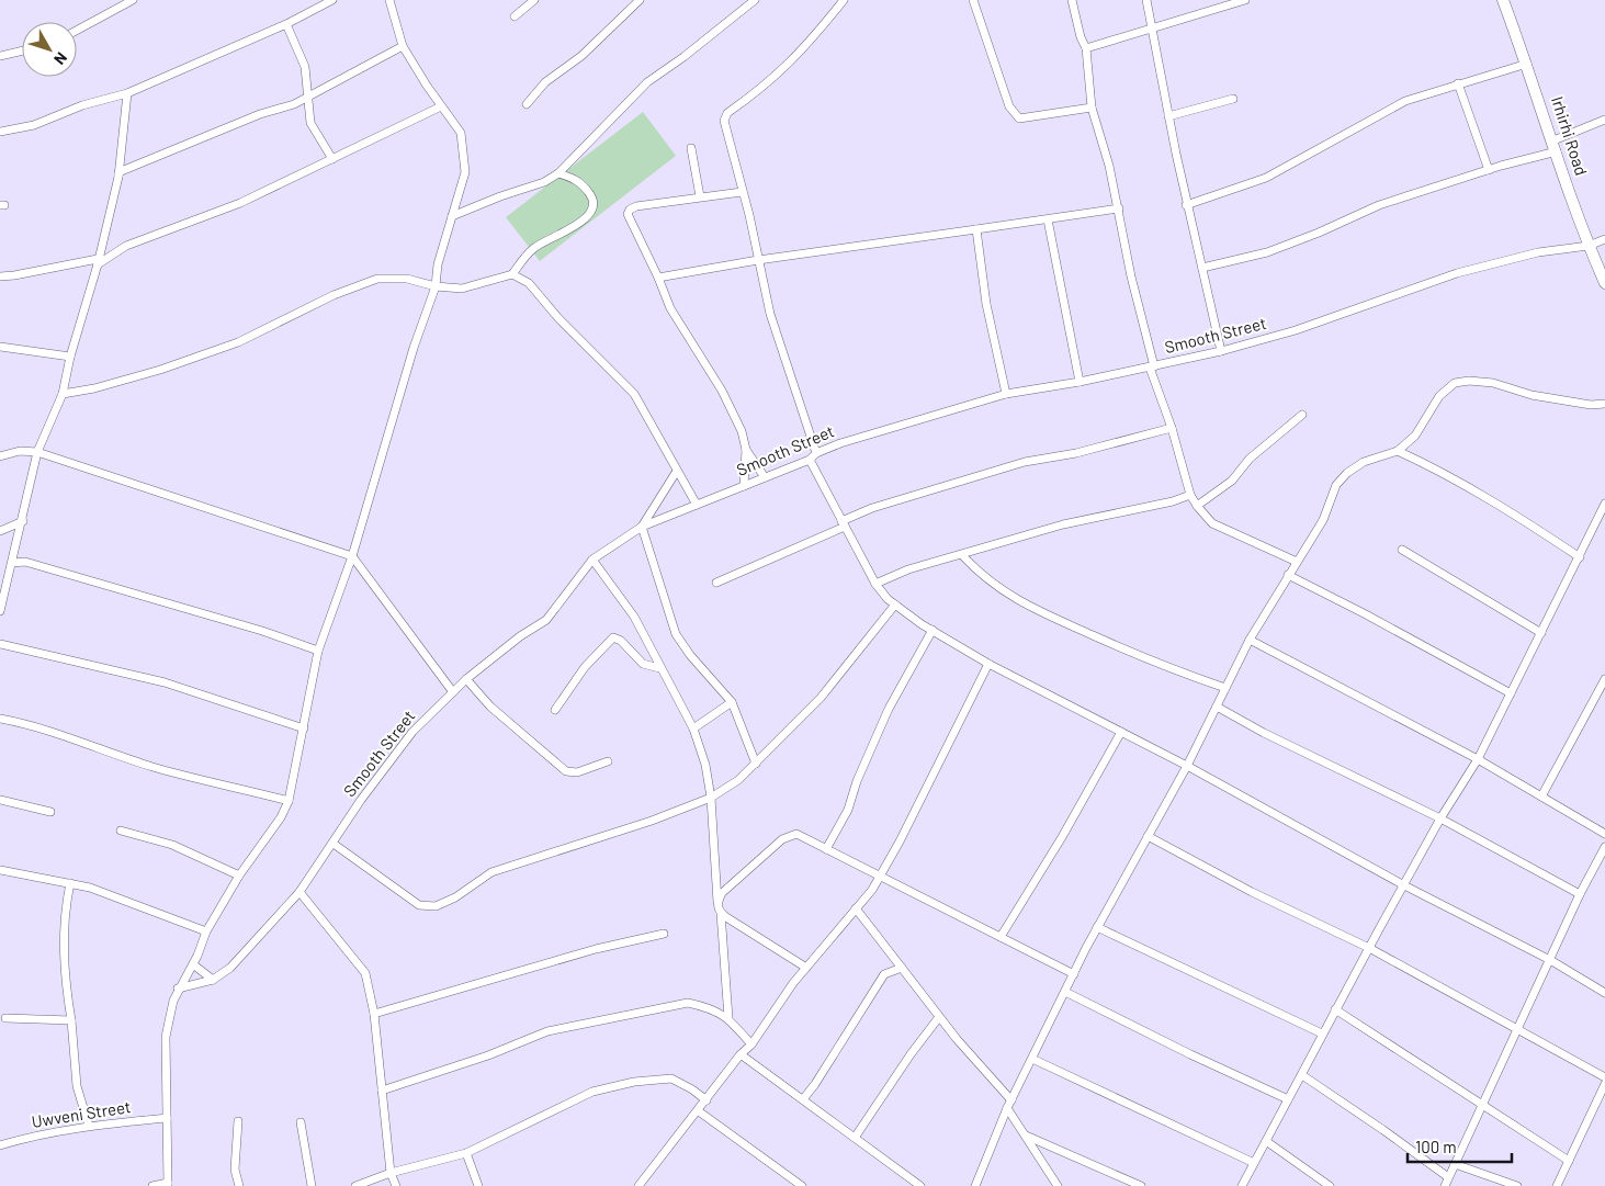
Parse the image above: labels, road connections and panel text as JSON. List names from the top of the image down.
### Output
{
  "streets": {
    "street": ["Irhirhi Road", "Smooth Street", "Uwveni Street"]
  },
  "crossings": [
    ["Irhirhi Road", "Smooth Street"]
  ],
  "scale_bar": "100 m",
  "north": "bottom right"
}
